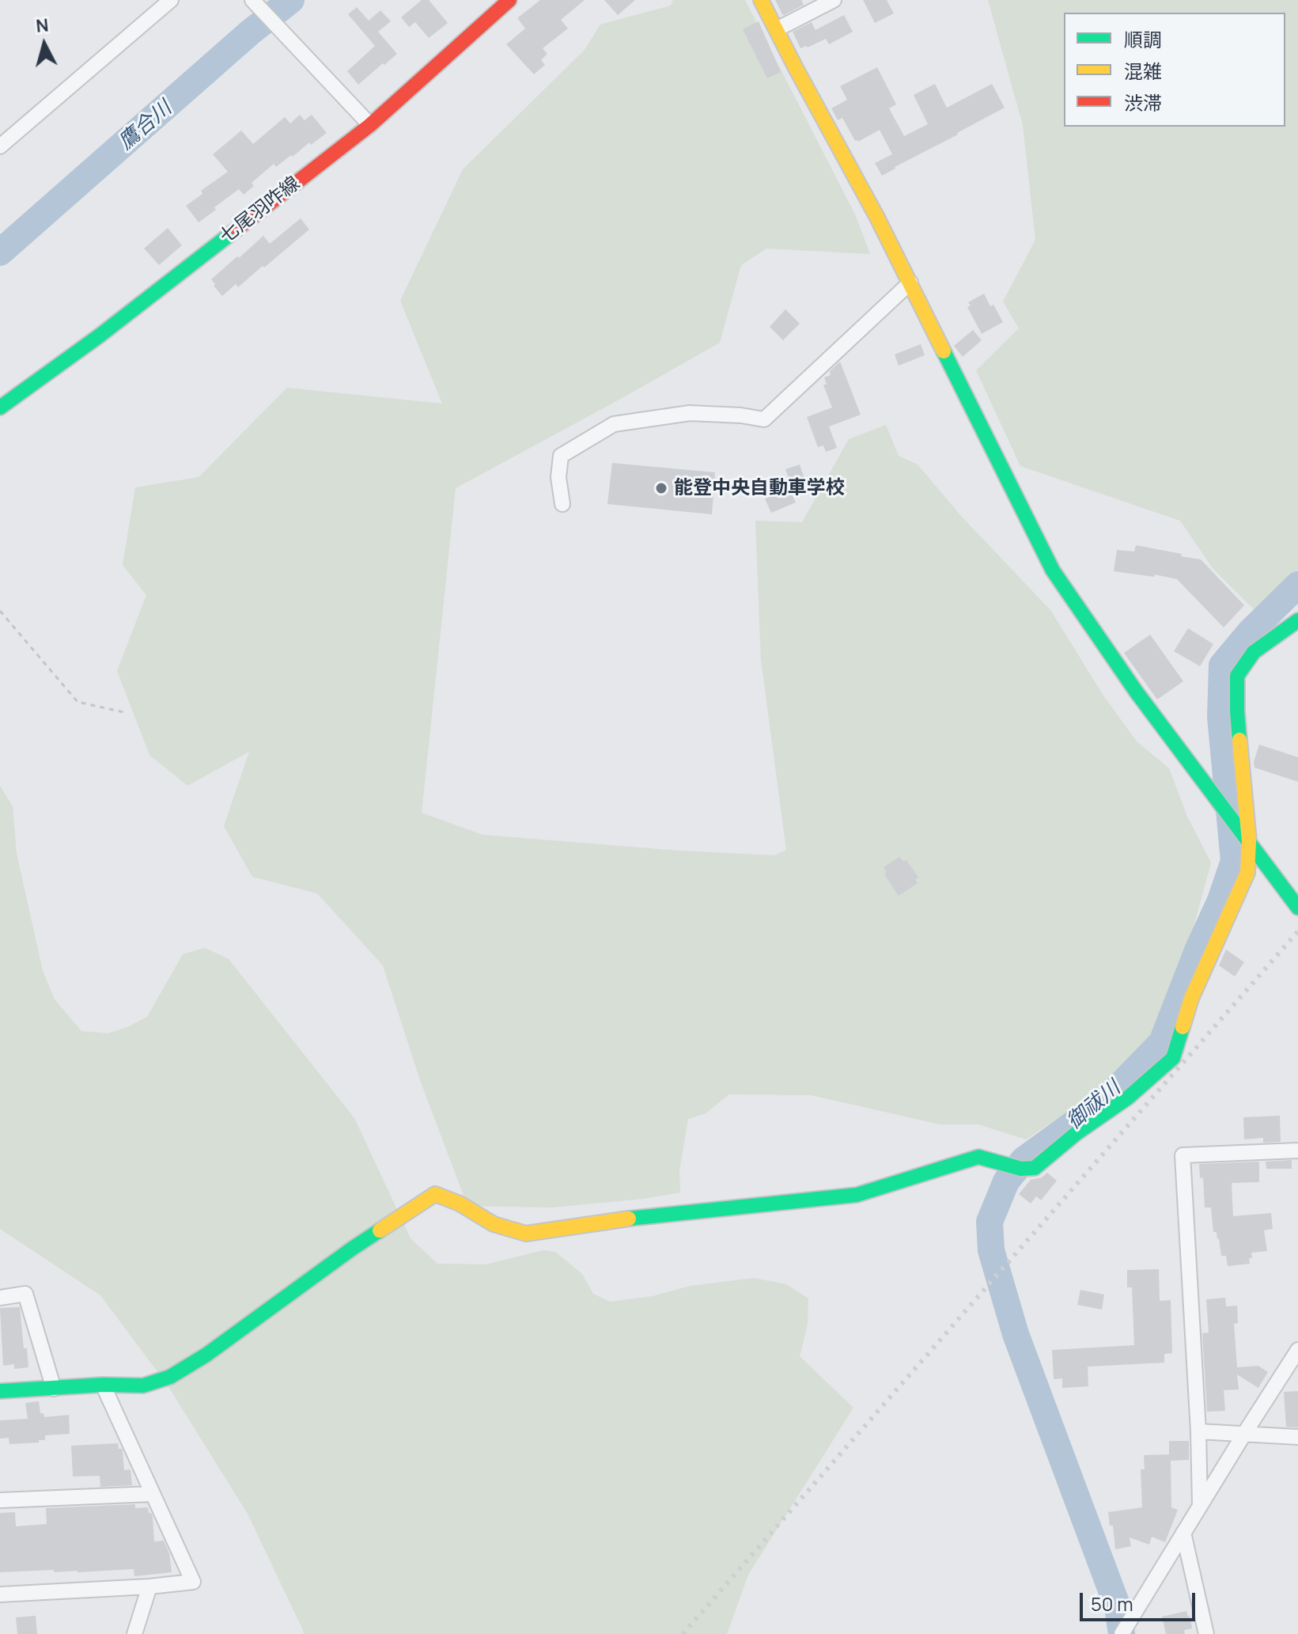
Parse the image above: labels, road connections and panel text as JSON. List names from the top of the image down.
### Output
{
  "streets": {
    "street": ["七尾羽咋線"]
  },
  "water": ["鷹合川", "御祓川"],
  "places": ["能登中央自動車学校"],
  "legend": ["順調", "混雑", "渋滞"],
  "scale_bar": "50 m",
  "north": "top"
}
